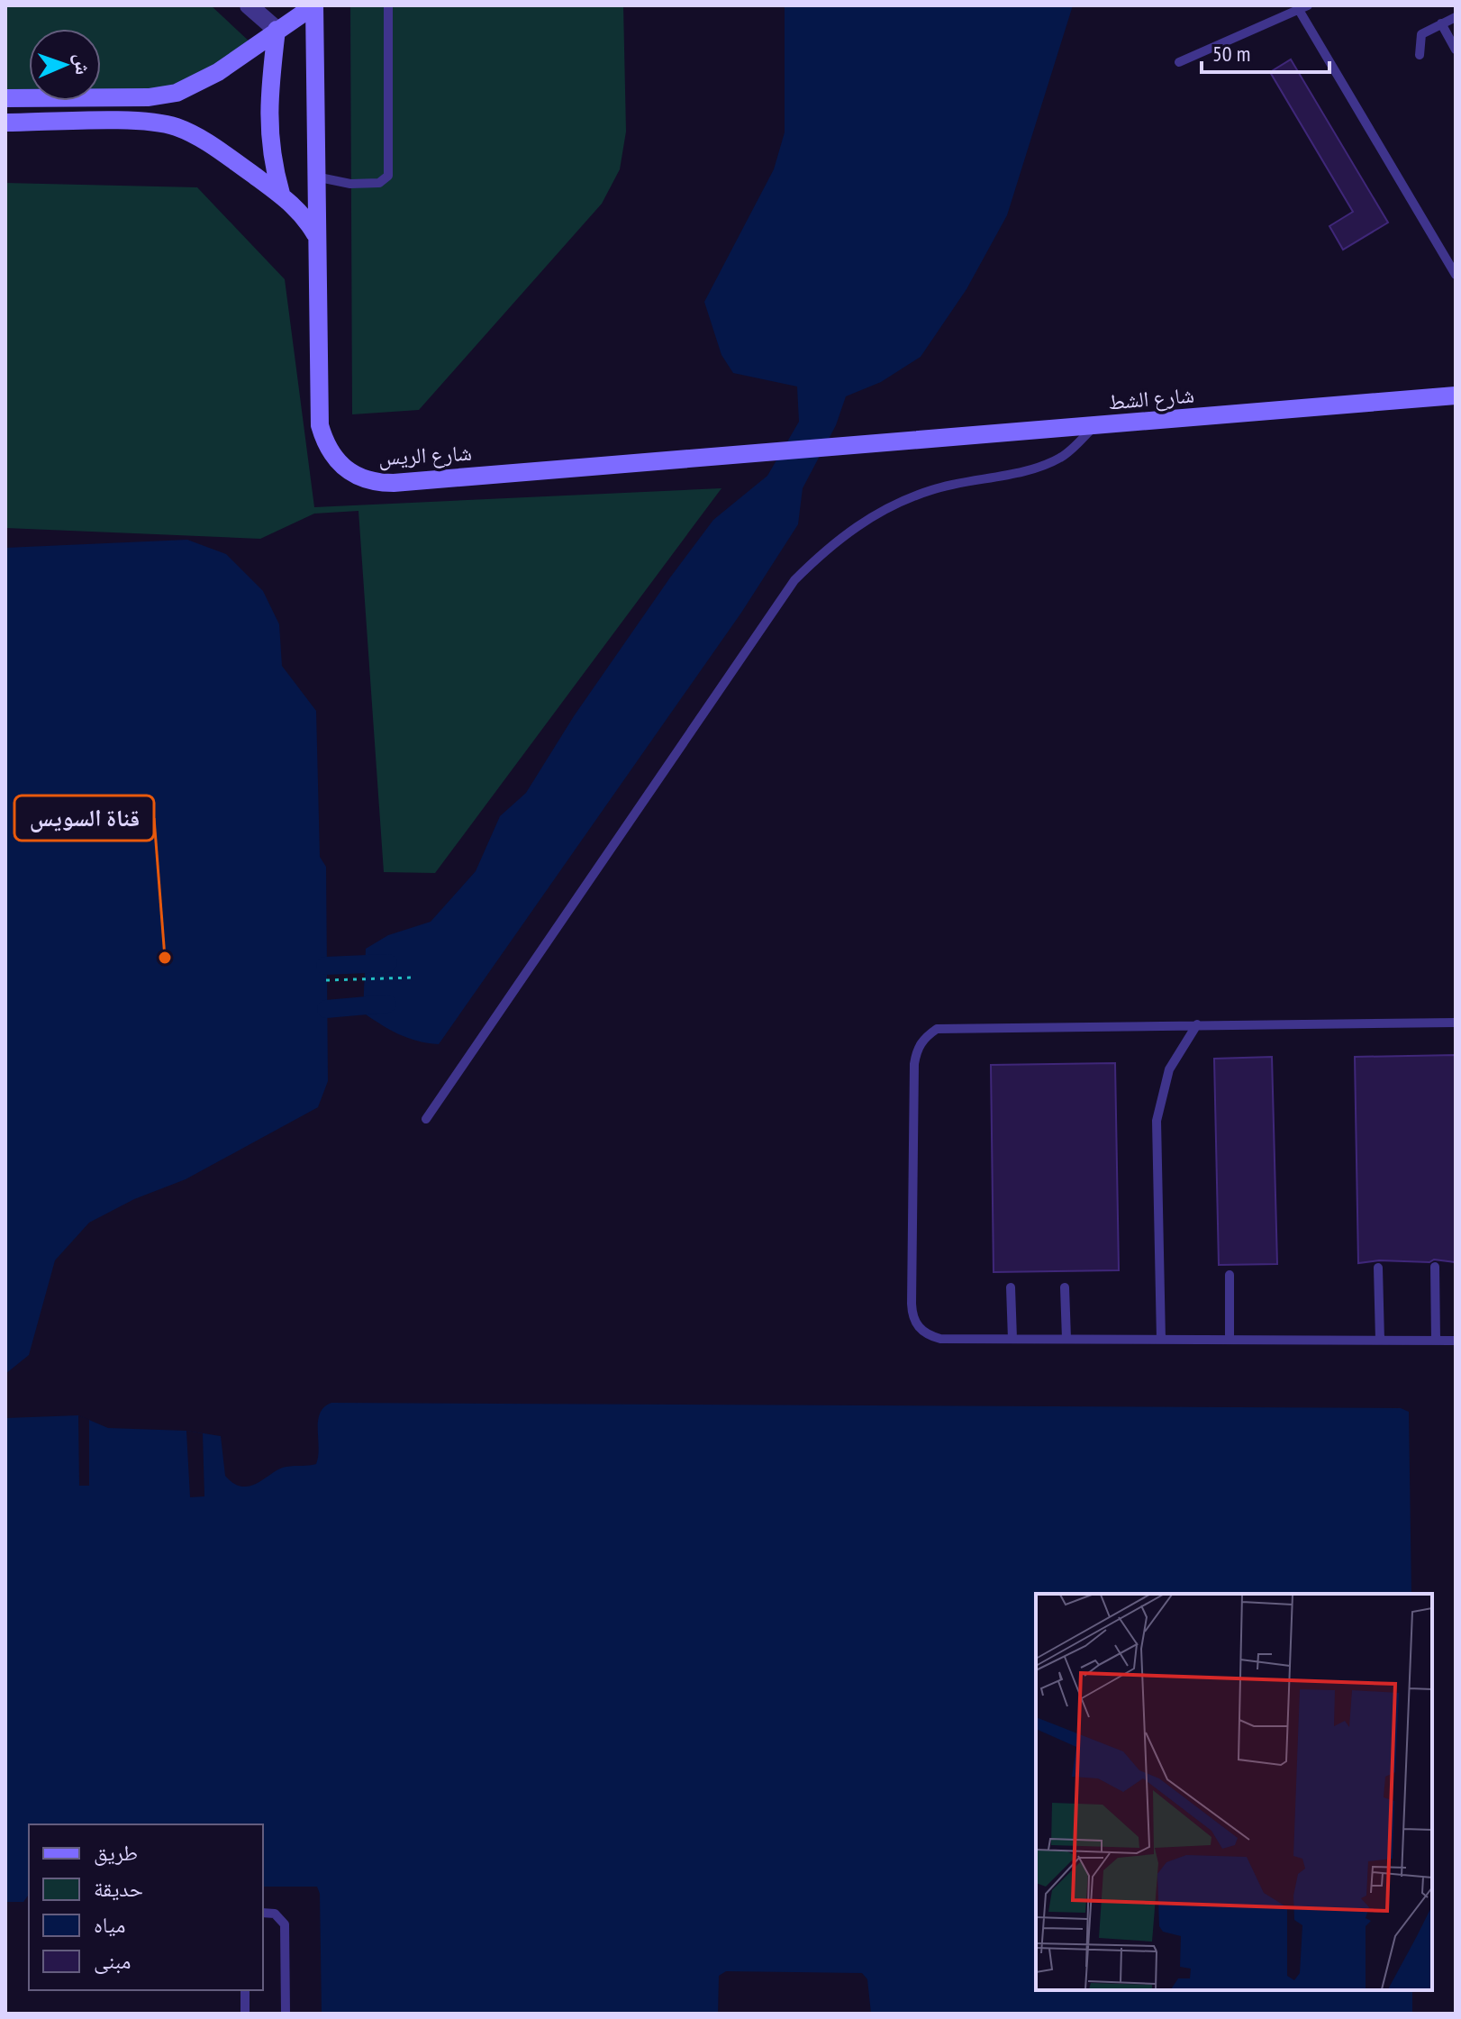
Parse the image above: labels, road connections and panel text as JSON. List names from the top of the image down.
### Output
{
  "streets": {
    "street": ["شارع الشط", "شارع الريس"]
  },
  "crossings": [
    ["شارع الشط", "شارع الريس"]
  ],
  "places": ["قناة السويس"],
  "legend": [
    "طريق",
    "حديقة",
    "مياه",
    "مبنى"
  ],
  "scale_bar": "50 m",
  "north": "right"
}
